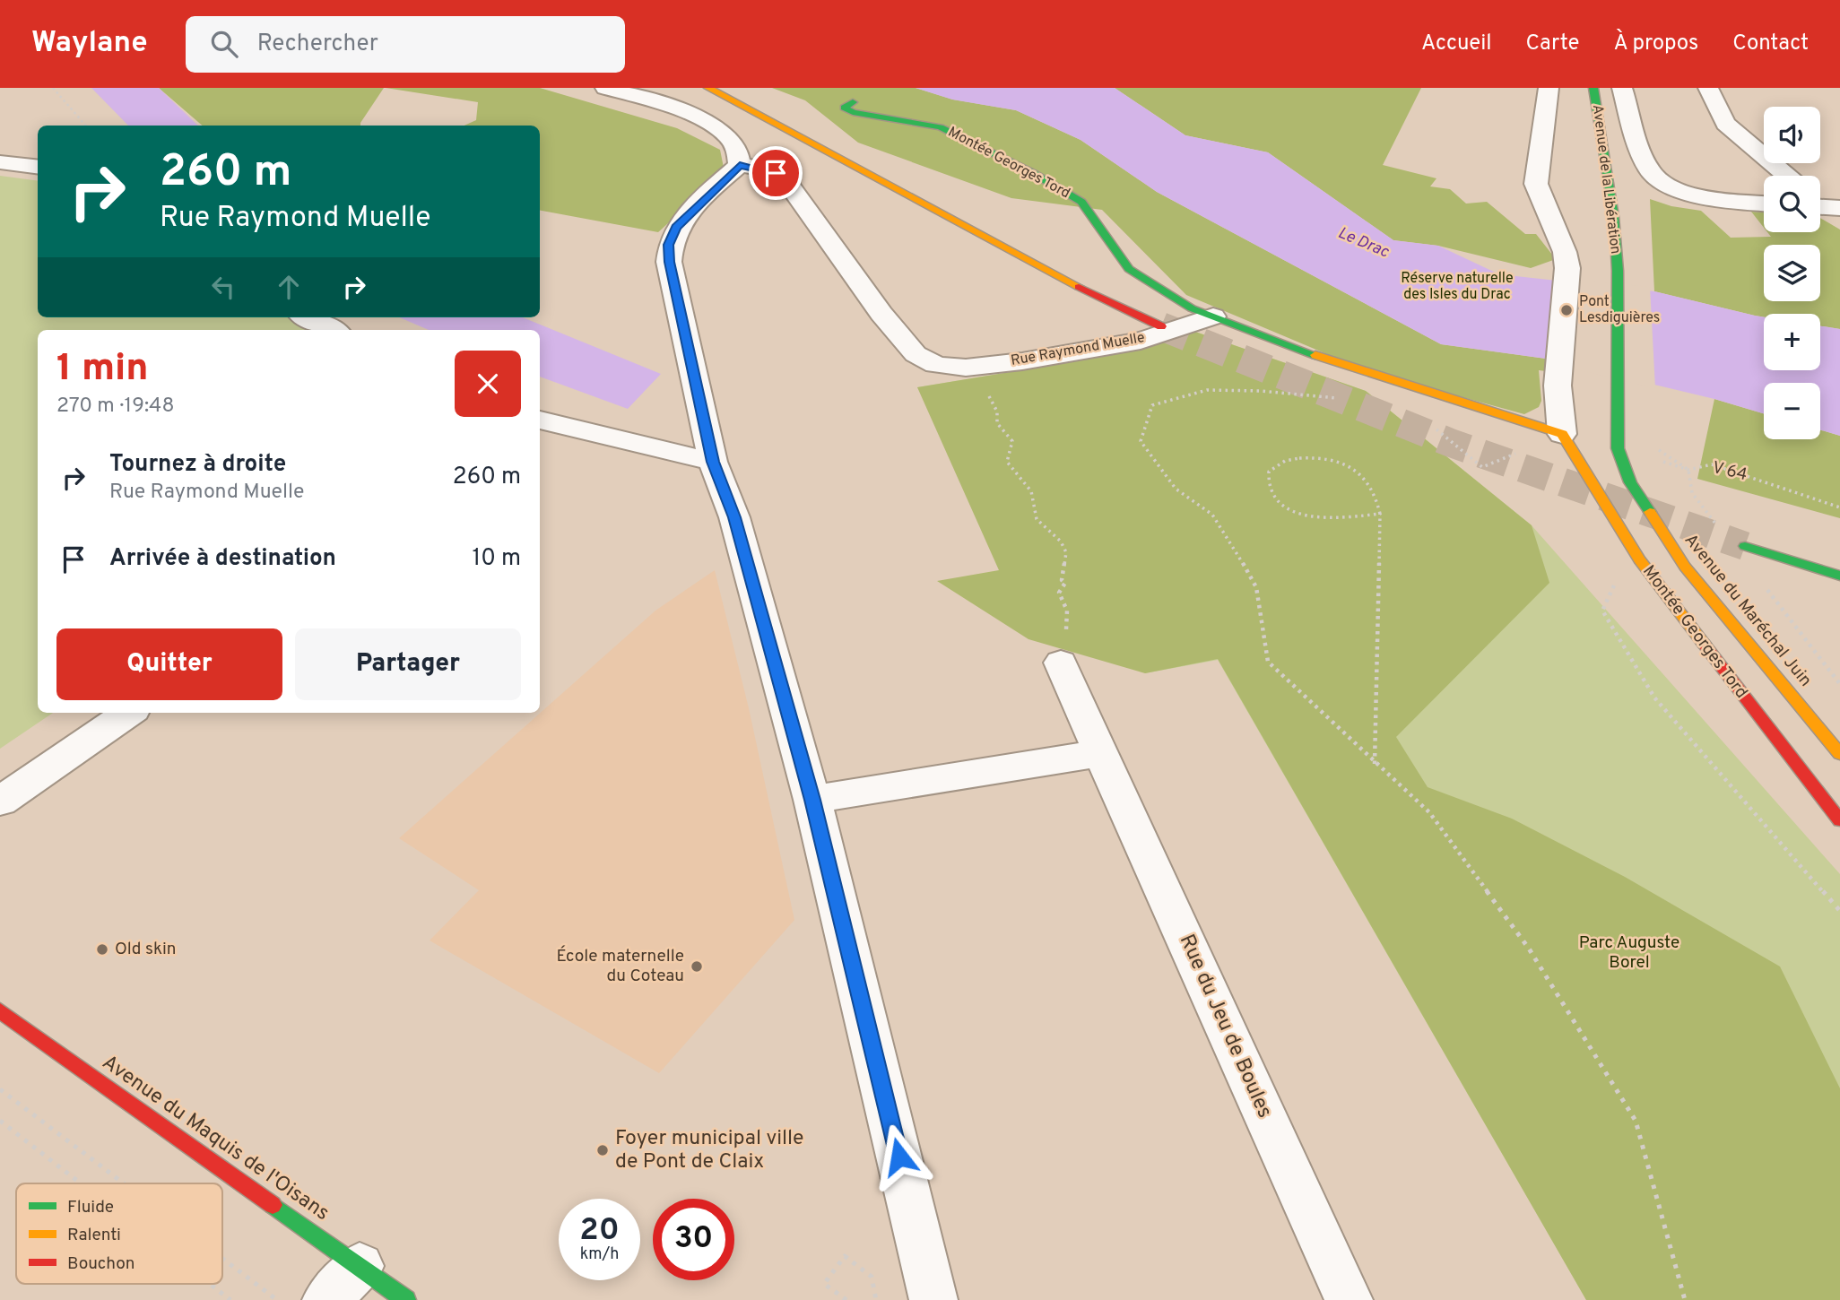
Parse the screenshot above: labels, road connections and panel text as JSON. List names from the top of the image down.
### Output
{
  "streets": {
    "main road": [
      "Montée Georges Tord",
      "Avenue de la Libération",
      "Avenue du Maréchal Juin",
      "Avenue du Maquis de l'Oisans"
    ],
    "street": ["Rue Raymond Muelle", "Rue du Jeu de Boules"],
    "path": ["V 64"]
  },
  "crossings": [
    ["Montée Georges Tord", "Rue Raymond Muelle"],
    ["Avenue de la Libération", "Avenue du Maréchal Juin"],
    ["V 64", "Avenue du Maréchal Juin"]
  ],
  "water": ["Le Drac"],
  "parks": ["Réserve naturelle des Isles du Drac", "Parc Auguste Borel"],
  "places": [
    "Pont Lesdiguières",
    "Old skin",
    "École maternelle du Coteau",
    "Foyer municipal ville de Pont de Claix"
  ],
  "legend": ["Fluide", "Ralenti", "Bouchon"],
  "page": {
    "header": "Waylane",
    "search": "Rechercher",
    "nav": [
      "Accueil",
      "Carte",
      "À propos",
      "Contact"
    ],
    "map_buttons": ["+", "−"],
    "turn": ["260 m", "Rue Raymond Muelle"],
    "heading": ["1 min", "270 m · 19:48"],
    "list": [
      {
        "name": "Tournez à droite",
        "note": "Rue Raymond Muelle",
        "value": "260 m"
      },
      {
        "name": "Arrivée à destination",
        "value": "10 m"
      }
    ],
    "buttons": ["Quitter", "Partager"],
    "speed": "20 km/h",
    "limit": "30"
  }
}
